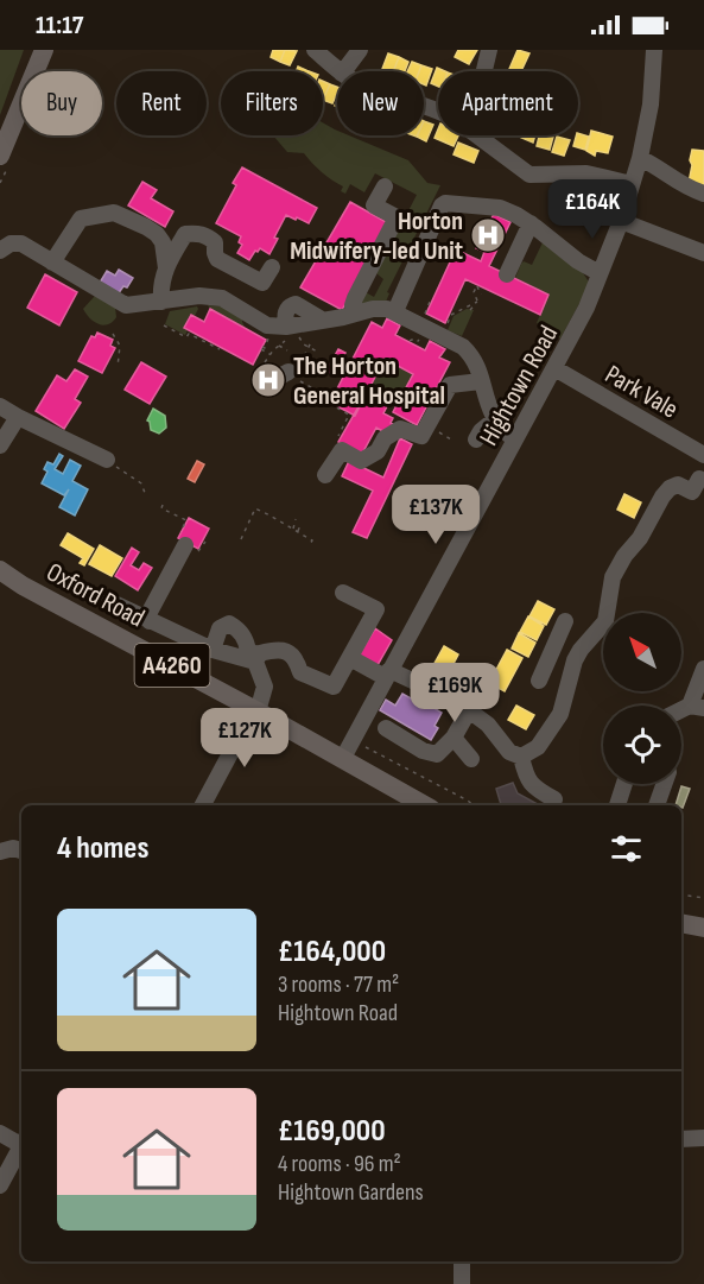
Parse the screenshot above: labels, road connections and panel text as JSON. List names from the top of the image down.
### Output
{
  "streets": {
    "main road": ["Oxford Road", "A4260"],
    "street": ["Hightown Road", "Park Vale"]
  },
  "crossings": [
    ["Hightown Road", "Park Vale"],
    ["Hightown Road", "Oxford Road"]
  ],
  "places": {
    "hospital": ["Horton Midwifery-led Unit", "The Horton General Hospital"]
  },
  "north": "top left",
  "page": {
    "status": "11:17",
    "chip": [
      "Buy",
      "Rent",
      "Filters",
      "New",
      "Apartment"
    ],
    "price": [
      "£164K",
      "£137K",
      "£169K",
      "£127K"
    ],
    "heading": "4 homes",
    "list": [
      {
        "name": "£164,000",
        "note": "3 rooms · 77 m² · Hightown Road"
      },
      {
        "name": "£169,000",
        "note": "4 rooms · 96 m² · Hightown Gardens"
      }
    ]
  }
}
